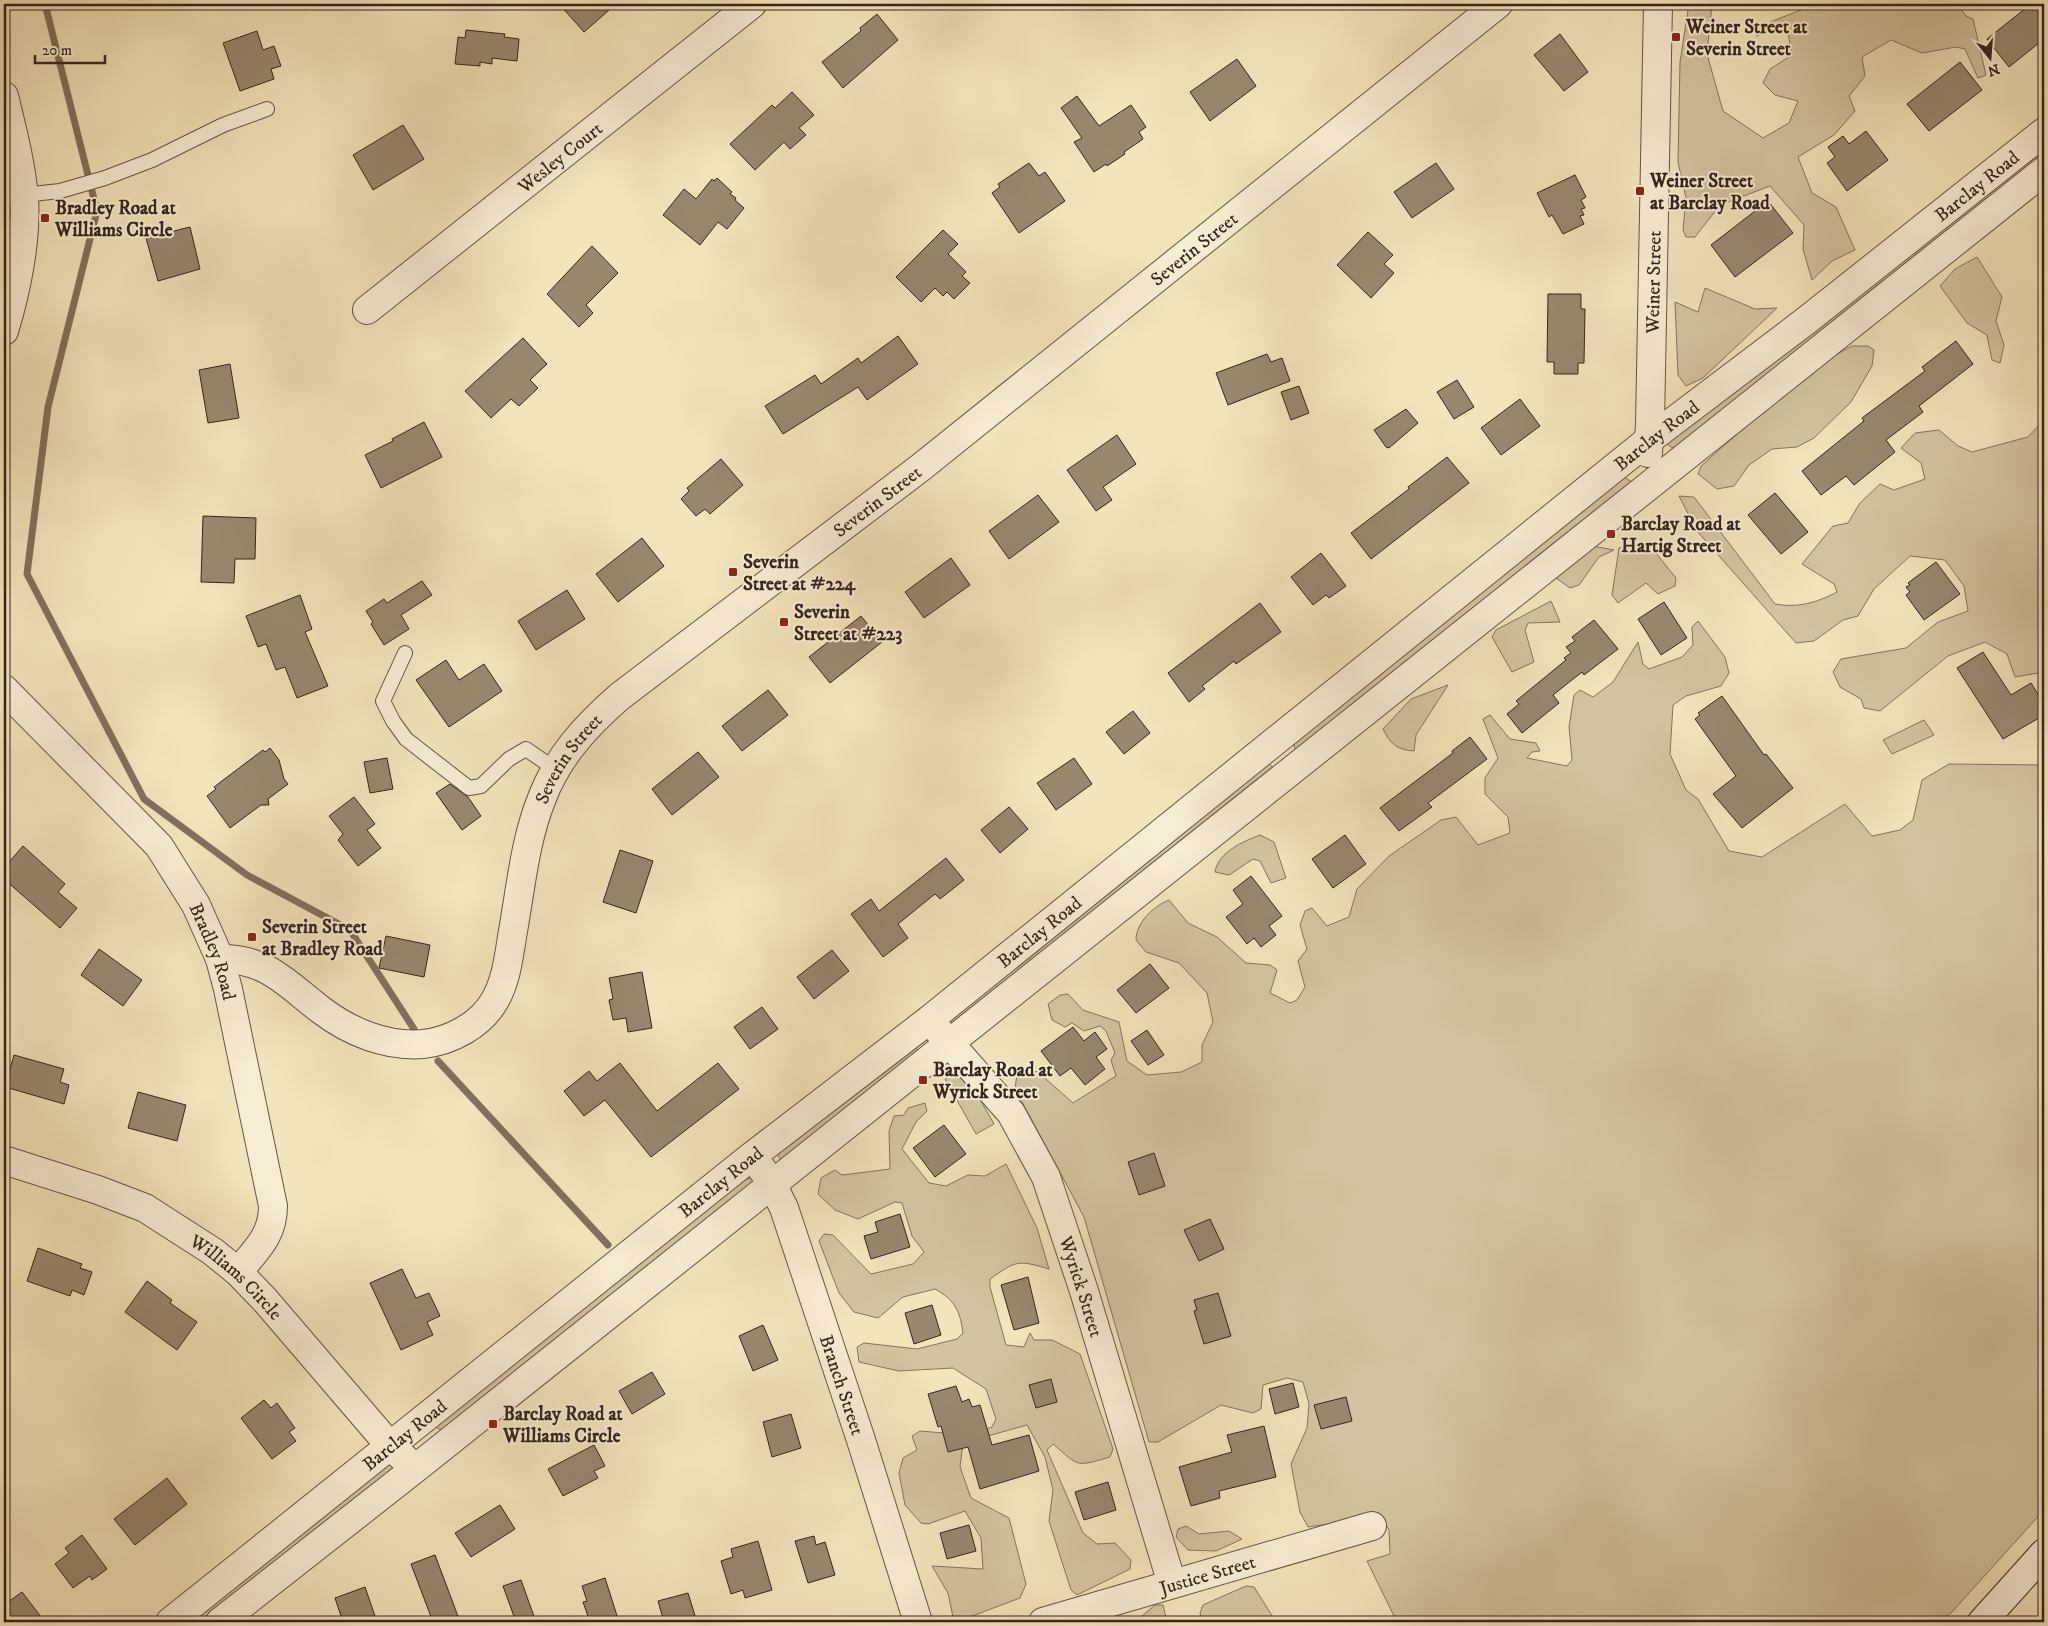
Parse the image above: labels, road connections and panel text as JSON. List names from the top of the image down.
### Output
{
  "streets": {
    "street": [
      "Wesley Court",
      "Barclay Road",
      "Severin Street",
      "Weiner Street",
      "Bradley Road",
      "Williams Circle",
      "Wyrick Street",
      "Branch Street",
      "Justice Street"
    ]
  },
  "crossings": [
    ["Barclay Road", "Weiner Street"],
    ["Barclay Road", "Williams Circle"],
    ["Barclay Road", "Wyrick Street"],
    ["Barclay Road", "Branch Street"],
    ["Severin Street", "Bradley Road"],
    ["Bradley Road", "Williams Circle"],
    ["Wyrick Street", "Justice Street"]
  ],
  "places": {
    "transit": [
      "Weiner Street at Severin Street",
      "Weiner Street at Barclay Road",
      "Bradley Road at Williams Circle",
      "Barclay Road at Hartig Street",
      "Severin Street at #224",
      "Severin Street at #223",
      "Severin Street at Bradley Road",
      "Barclay Road at Wyrick Street",
      "Barclay Road at Williams Circle"
    ]
  },
  "scale_bar": "20 m",
  "north": "bottom"
}
